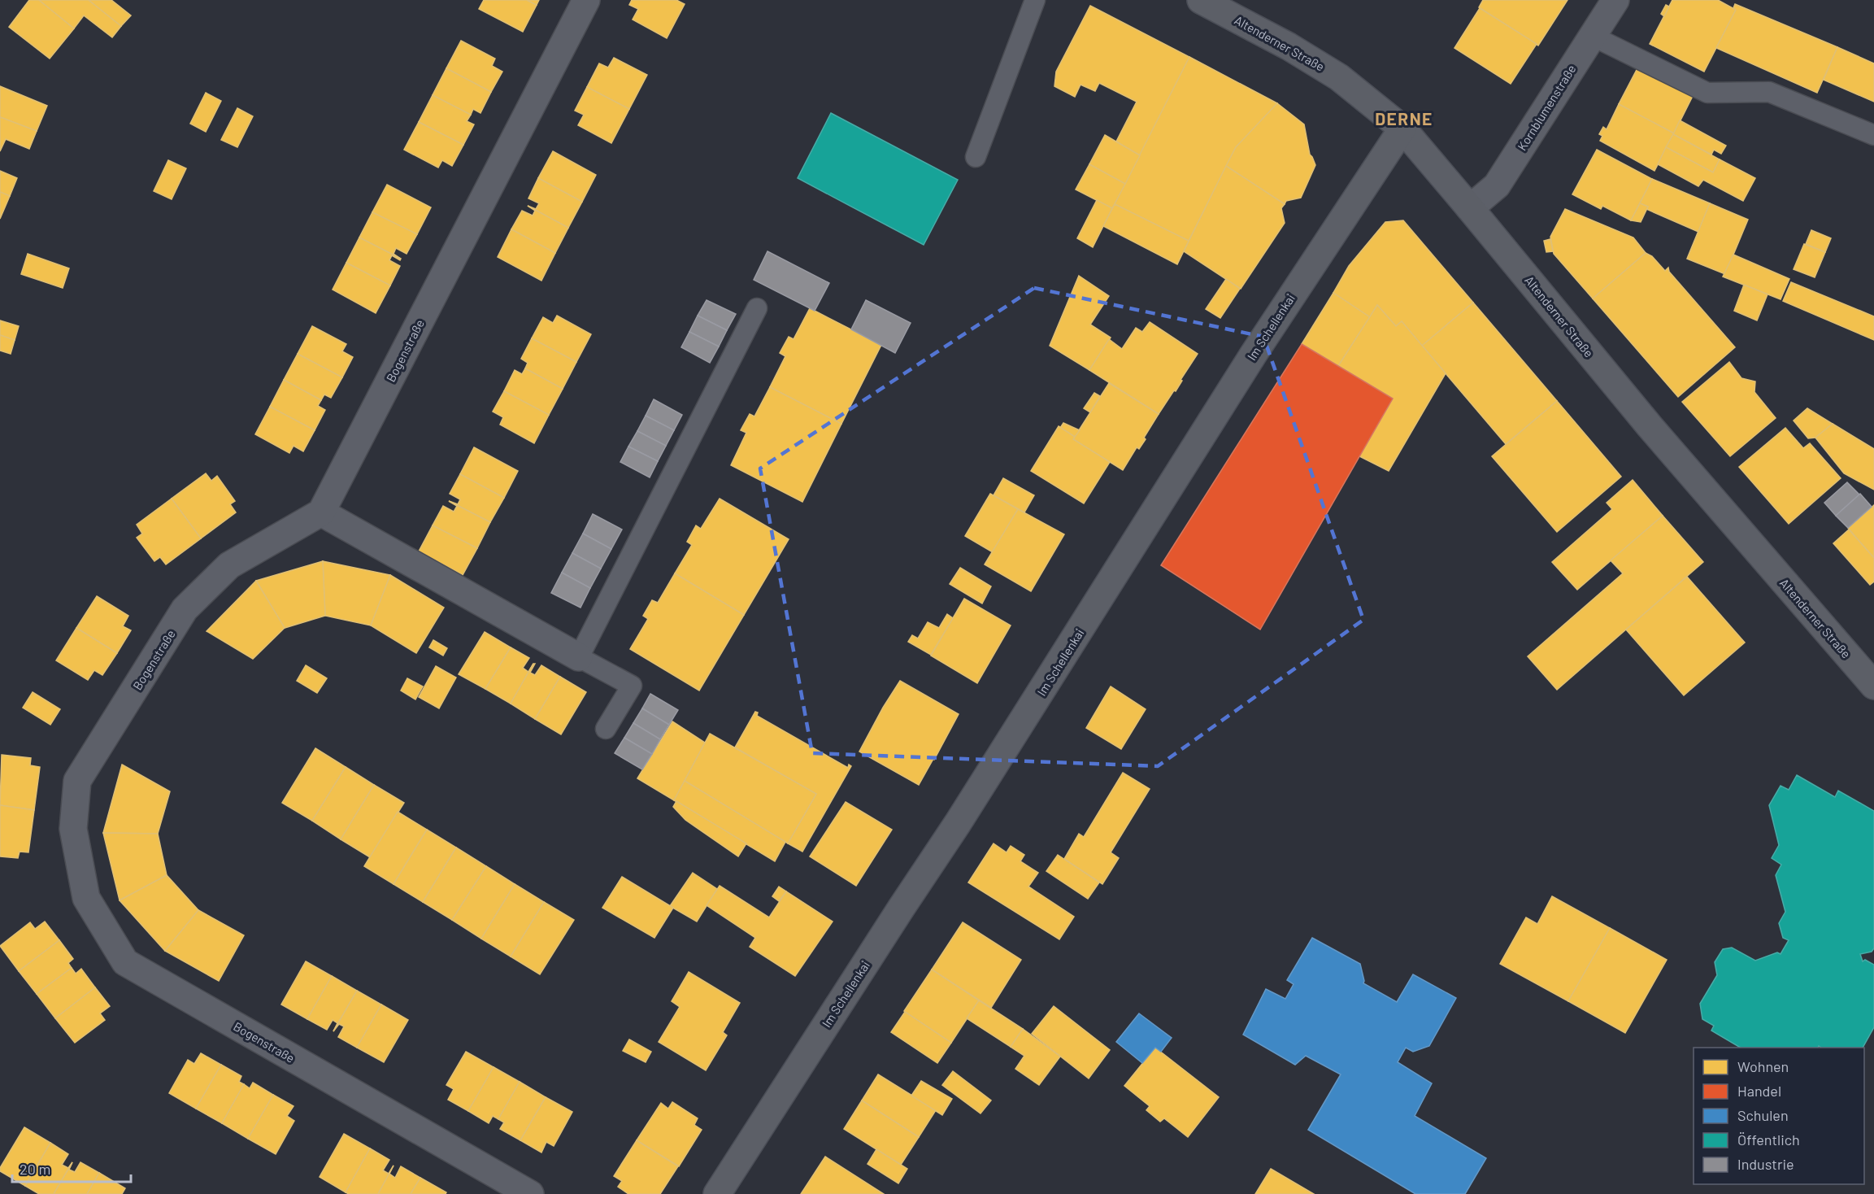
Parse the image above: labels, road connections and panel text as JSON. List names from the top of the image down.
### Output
{
  "streets": {
    "street": [
      "Altenderner Straße",
      "Kornblumenstraße",
      "Im Schellenkai",
      "Bogenstraße"
    ]
  },
  "crossings": [
    ["Altenderner Straße", "Kornblumenstraße"],
    ["Altenderner Straße", "Im Schellenkai"]
  ],
  "districts": ["DERNE"],
  "legend": [
    "Wohnen",
    "Handel",
    "Schulen",
    "Öffentlich",
    "Industrie"
  ],
  "scale_bar": "20 m"
}
